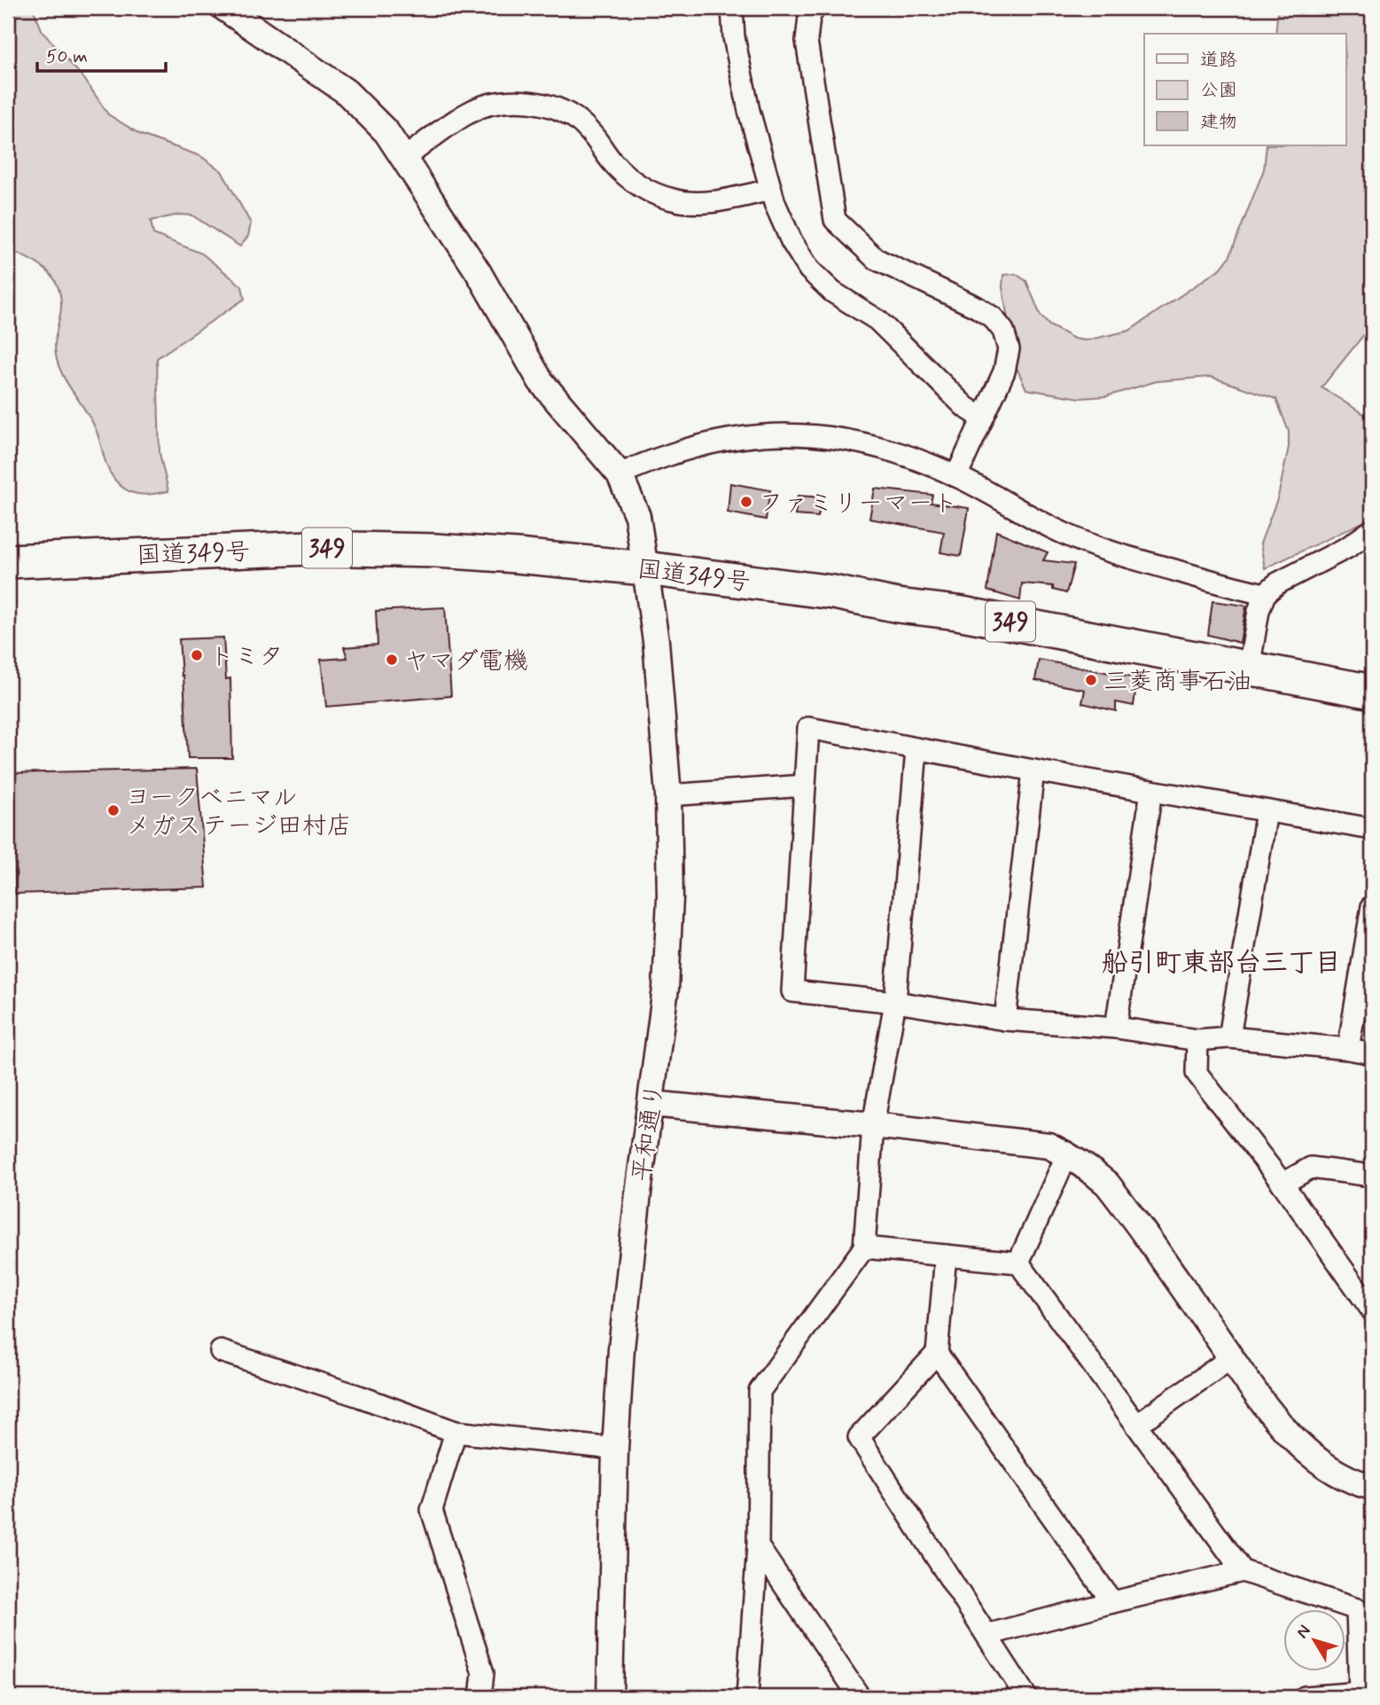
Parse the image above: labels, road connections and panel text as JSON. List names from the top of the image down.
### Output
{
  "streets": {
    "highway": ["349", "国道349号"],
    "street": ["平和通り"]
  },
  "crossings": [
    ["国道349号", "平和通り"]
  ],
  "districts": ["船引町東部台三丁目"],
  "places": [
    "ファミリーマート",
    "トミタ",
    "ヤマダ電機",
    "三菱商事石油",
    "ヨークベニマル メガステージ田村店"
  ],
  "legend": ["道路", "公園", "建物"],
  "scale_bar": "50 m",
  "north": "top left"
}
